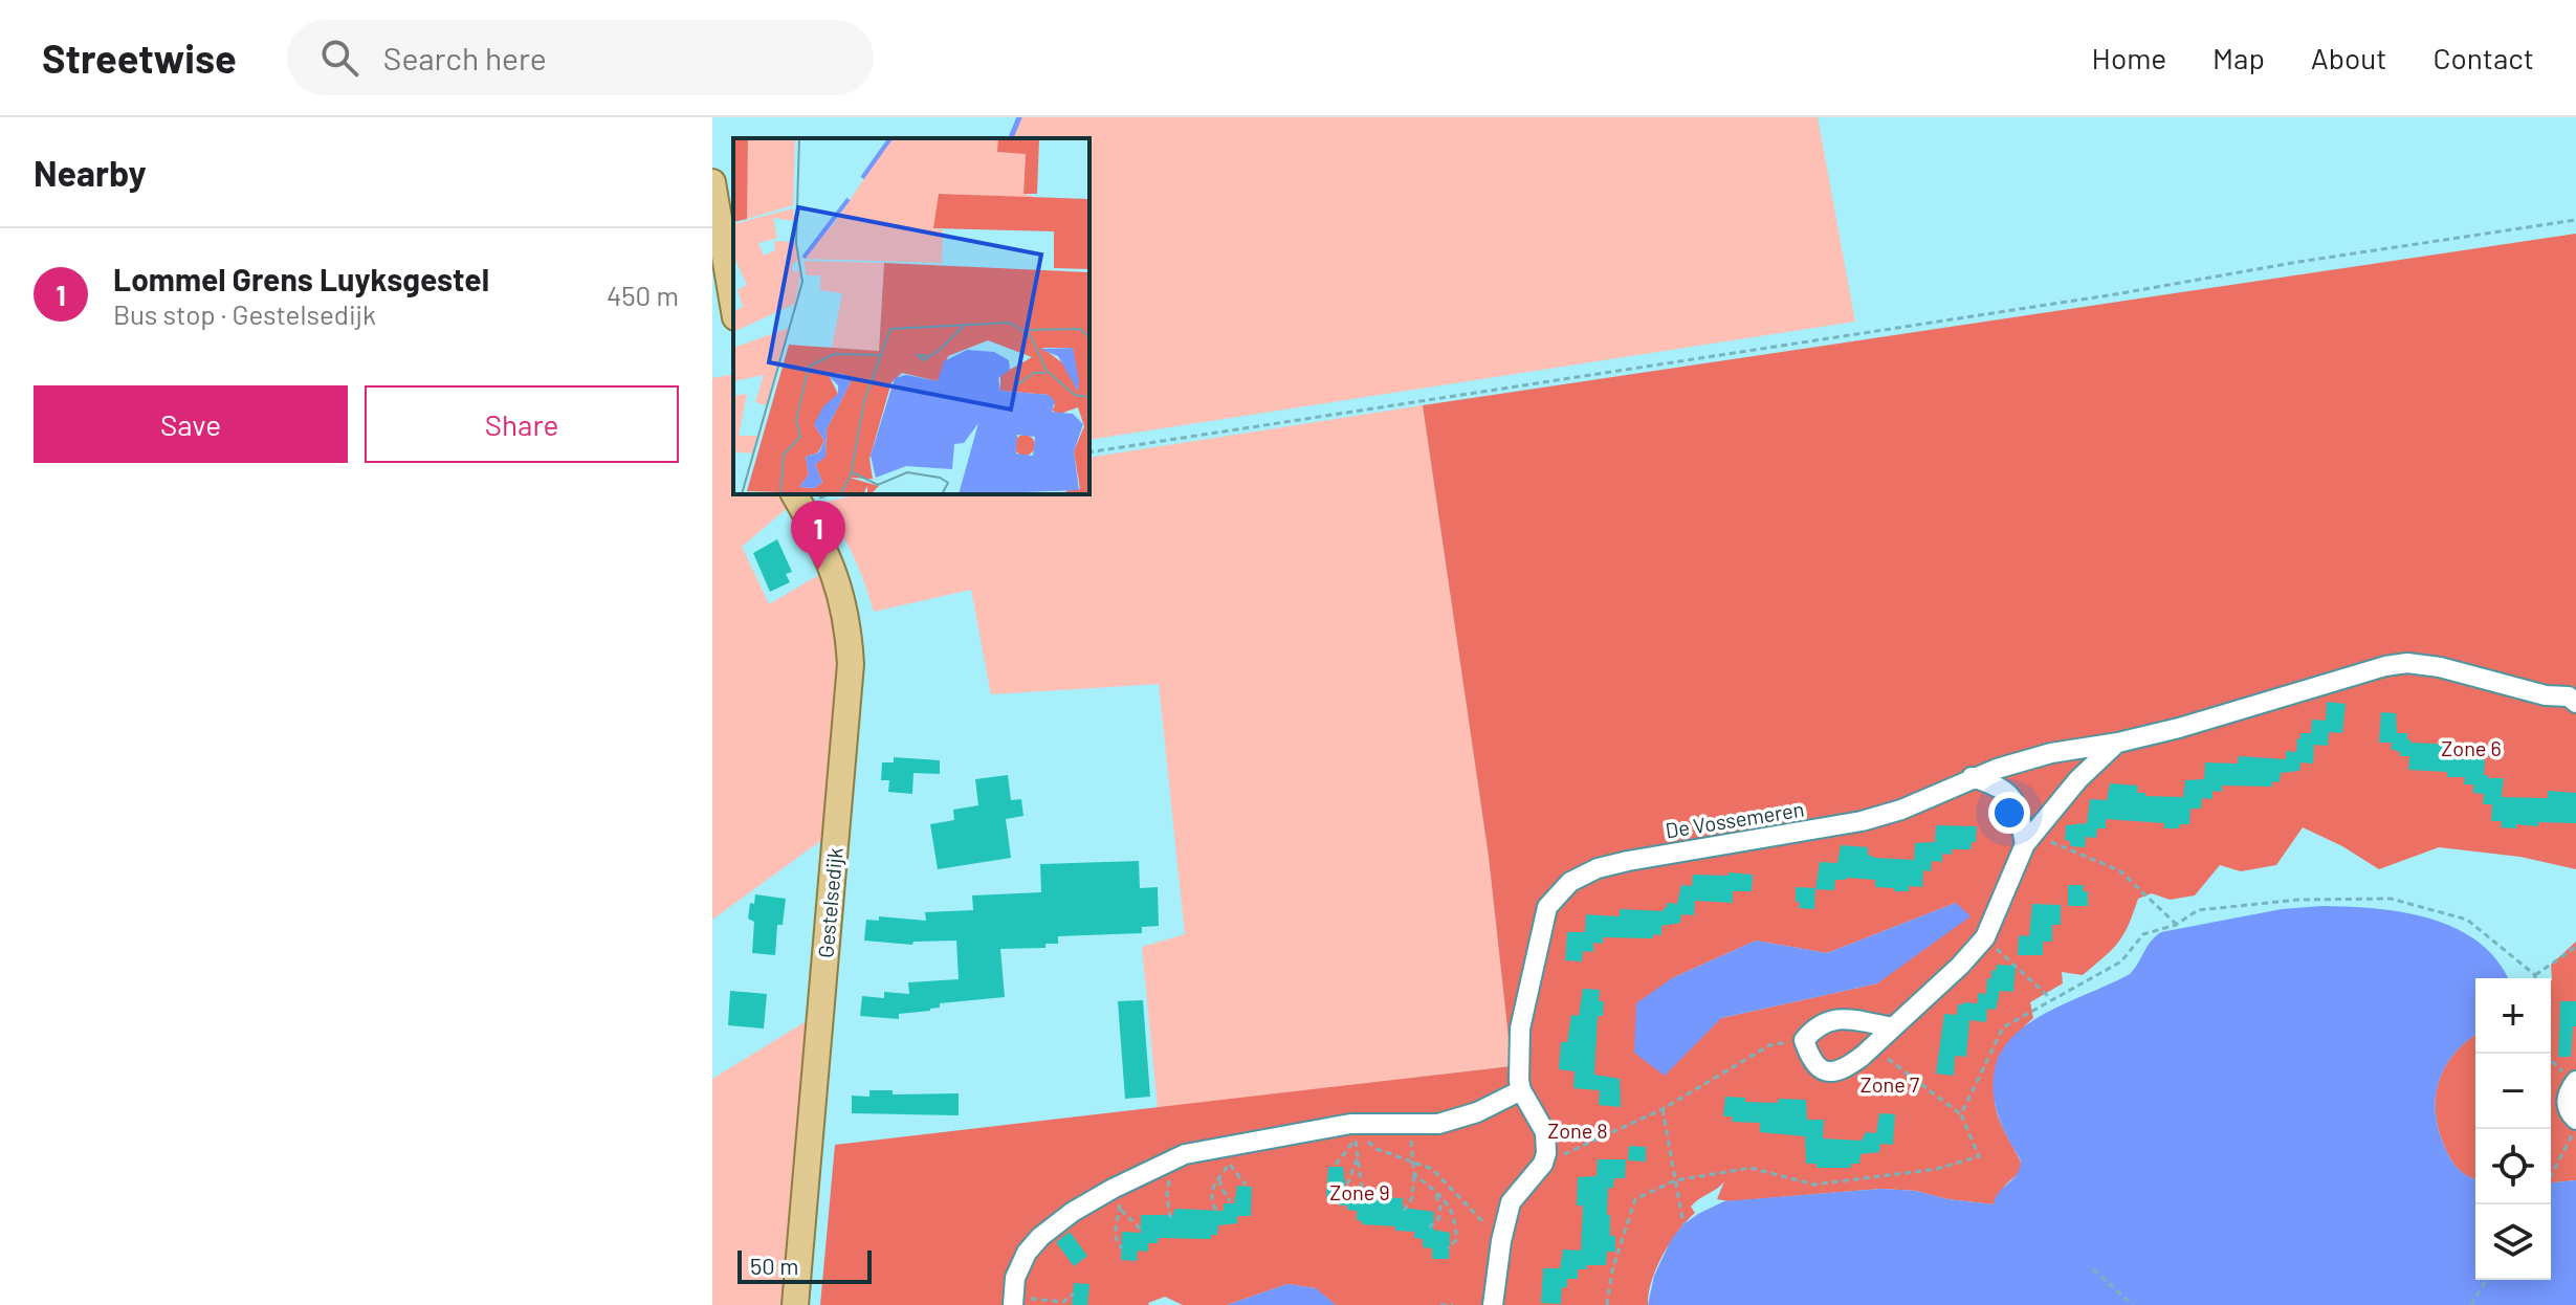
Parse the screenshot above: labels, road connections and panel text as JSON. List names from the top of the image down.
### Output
{
  "streets": {
    "main road": ["Gestelsedijk"],
    "lane": ["De Vossemeren"]
  },
  "parks": [
    "Zone 6",
    "Zone 7",
    "Zone 8",
    "Zone 9"
  ],
  "scale_bar": "50 m",
  "page": {
    "header": "Streetwise",
    "search": "Search here",
    "nav": [
      "Home",
      "Map",
      "About",
      "Contact"
    ],
    "heading": "Nearby",
    "list": [
      {
        "mark": "1",
        "name": "Lommel Grens Luyksgestel",
        "note": "Bus stop · Gestelsedijk",
        "value": "450 m"
      }
    ],
    "buttons": ["Save", "Share"],
    "pins": "1",
    "map_buttons": ["+", "−"],
    "scale": "50 m"
  }
}
